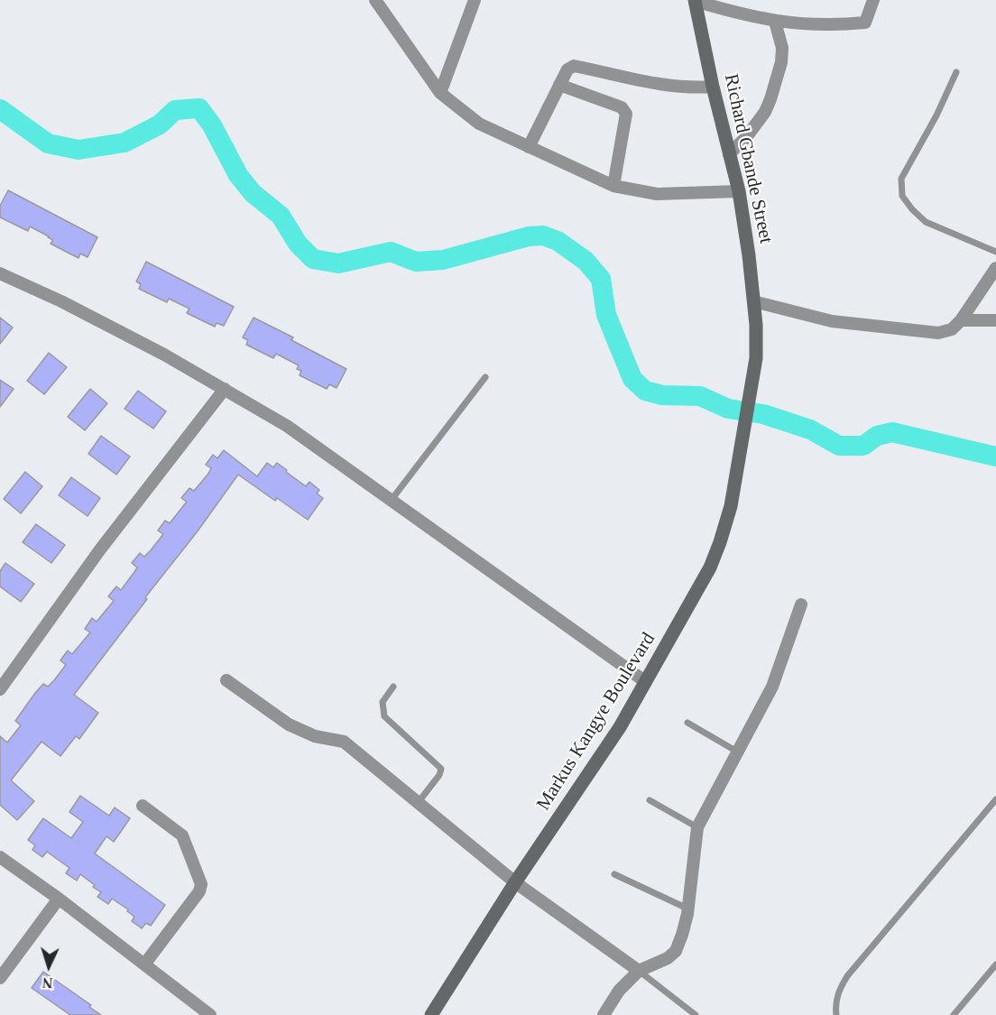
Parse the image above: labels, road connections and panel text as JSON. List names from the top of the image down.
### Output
{
  "streets": {
    "street": ["Richard Gbande Street", "Markus Kangye Boulevard"]
  },
  "crossings": [
    ["Richard Gbande Street", "Markus Kangye Boulevard"]
  ],
  "north": "bottom"
}
